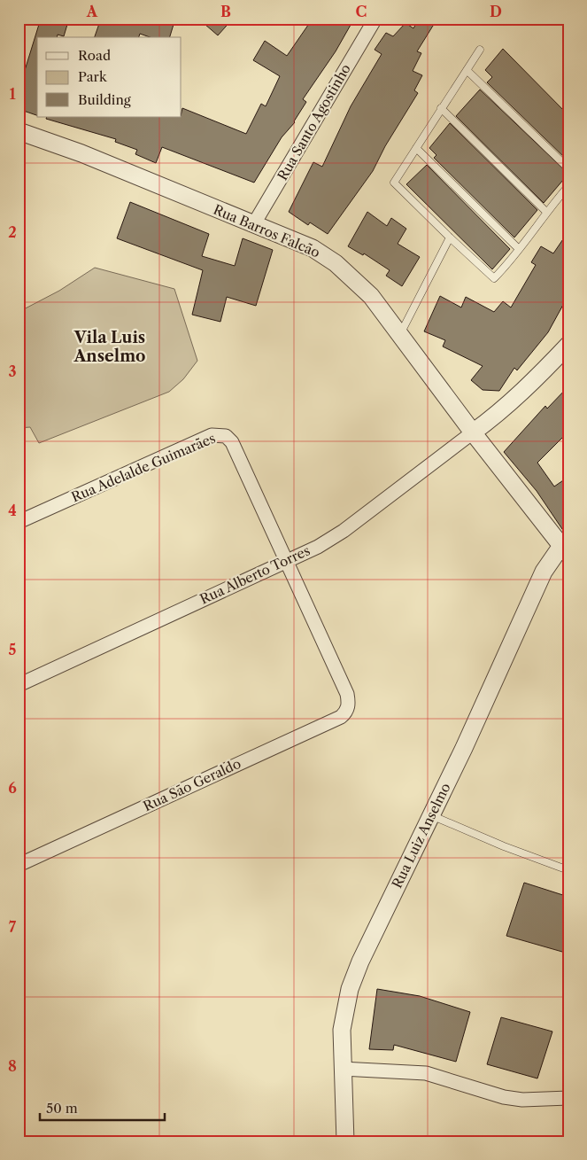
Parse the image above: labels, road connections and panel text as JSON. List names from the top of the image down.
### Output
{
  "streets": {
    "street": [
      "Rua Santo Agostinho",
      "Rua Barros Falcão",
      "Rua Adelalde Guimarães",
      "Rua Alberto Torres",
      "Rua Sāo Geraldo",
      "Rua Luiz Anselmo"
    ]
  },
  "crossings": [
    ["Rua Santo Agostinho", "Rua Barros Falcão"],
    ["Rua Barros Falcão", "Rua Alberto Torres"],
    ["Rua Barros Falcão", "Rua Luiz Anselmo"],
    ["Rua Adelalde Guimarães", "Rua Alberto Torres"],
    ["Rua Adelalde Guimarães", "Rua Sāo Geraldo"]
  ],
  "districts": ["Vila Luis Anselmo"],
  "legend": ["Road", "Park", "Building"],
  "scale_bar": "50 m",
  "grid": {
    "columns": [
      "A",
      "B",
      "C",
      "D"
    ],
    "rows": [
      "1",
      "2",
      "3",
      "4",
      "5",
      "6",
      "7",
      "8"
    ]
  }
}
